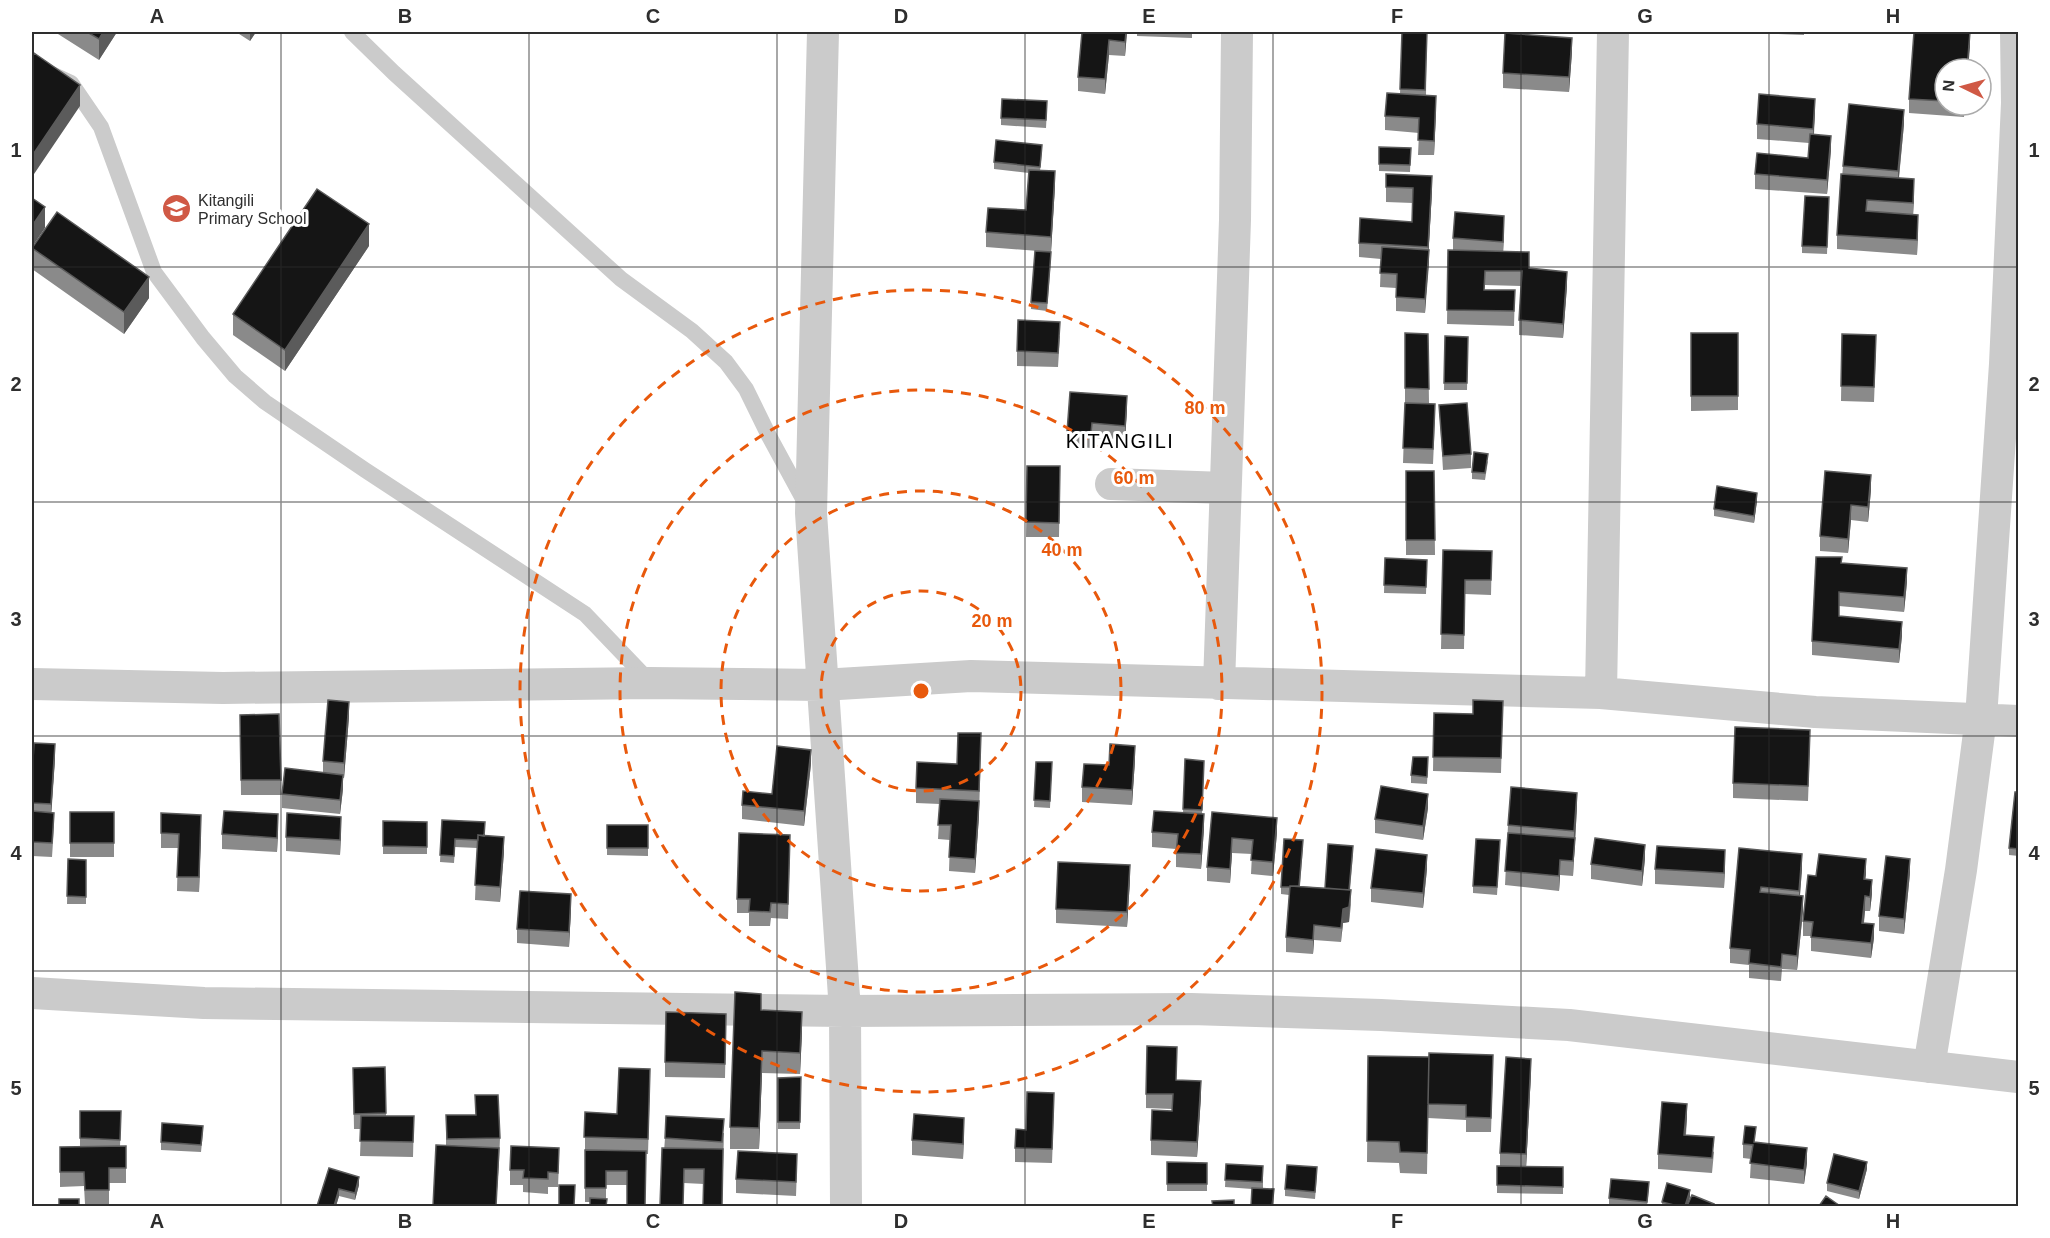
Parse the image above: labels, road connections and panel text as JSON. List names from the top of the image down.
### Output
{
  "districts": ["KITANGILI"],
  "places": {
    "school or university": ["Kitangili Primary School"]
  },
  "north": "left",
  "grid": {
    "columns": [
      "A",
      "B",
      "C",
      "D",
      "E",
      "F",
      "G",
      "H"
    ],
    "rows": [
      "1",
      "2",
      "3",
      "4",
      "5"
    ]
  },
  "rings": [
    "80 m",
    "60 m",
    "40 m",
    "20 m"
  ]
}
